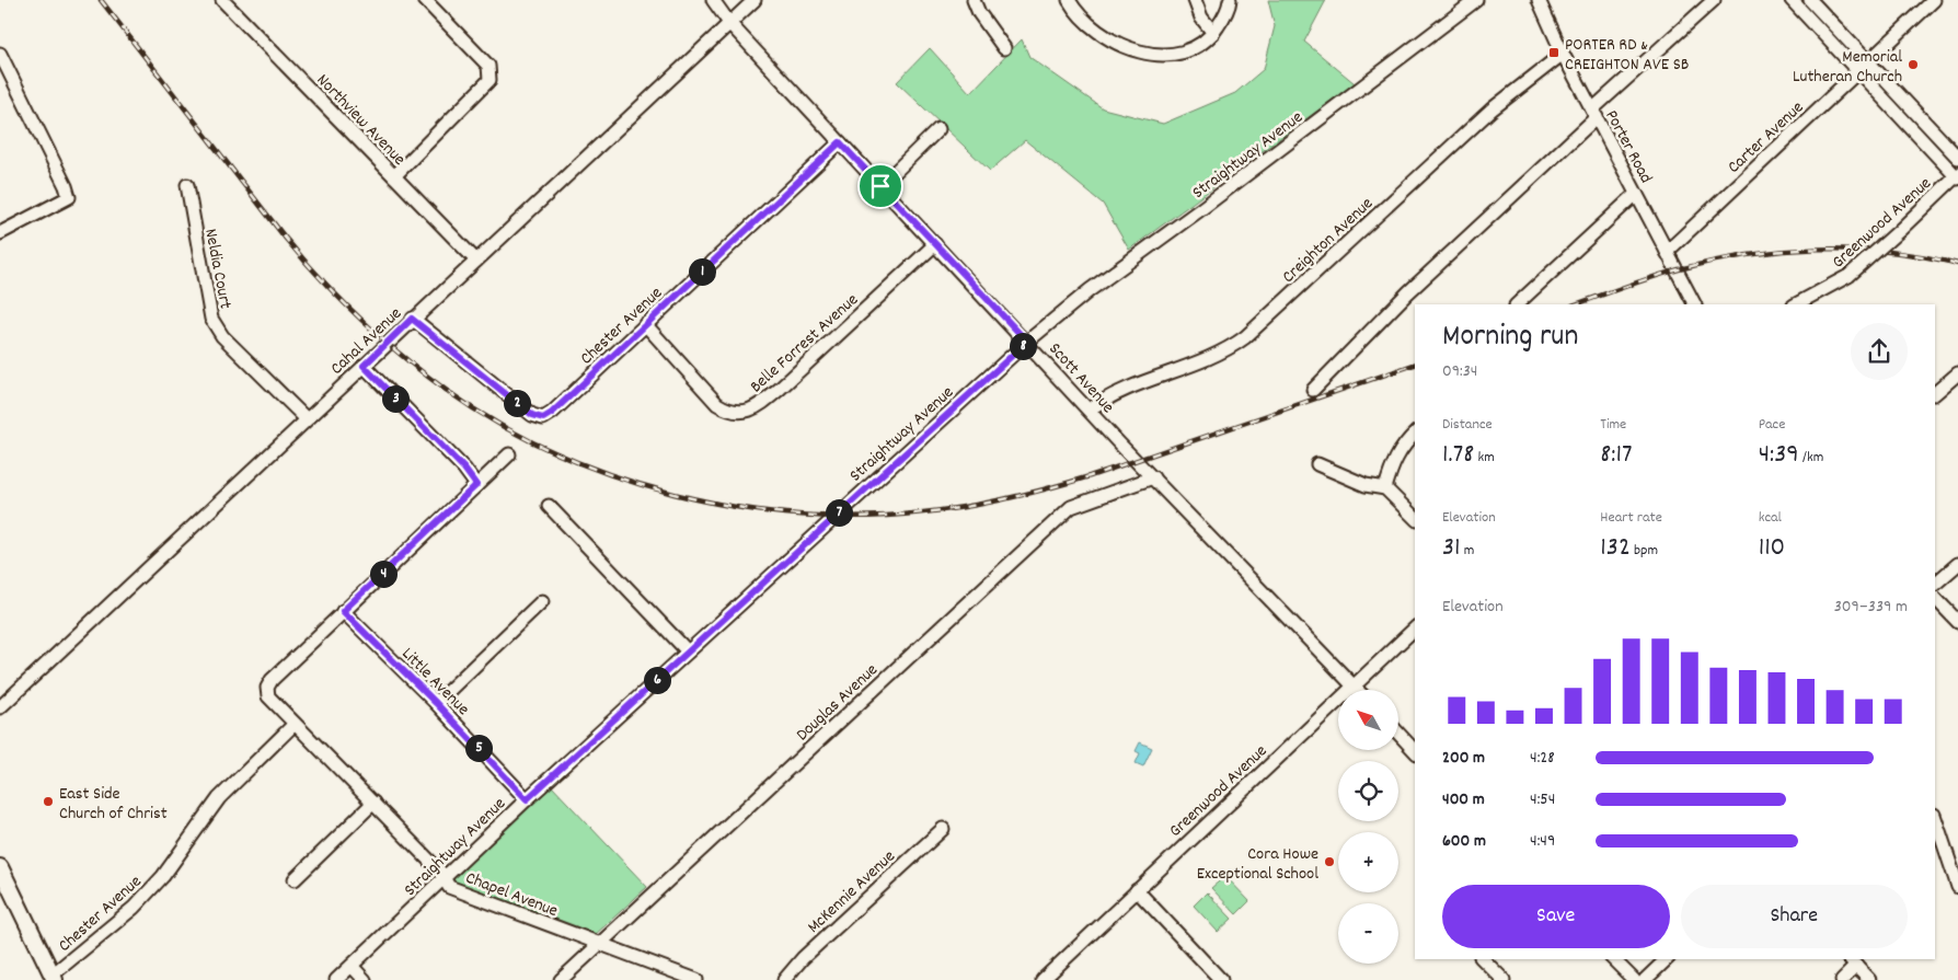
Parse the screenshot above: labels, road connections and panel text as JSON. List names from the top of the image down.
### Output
{
  "streets": {
    "street": [
      "Northview Avenue",
      "Carter Avenue",
      "Porter Road",
      "Straightway Avenue",
      "Greenwood Avenue",
      "Creighton Avenue",
      "Neldia Court",
      "Chester Avenue",
      "Cahal Avenue",
      "Belle Forrest Avenue",
      "Scott Avenue",
      "Little Avenue",
      "Douglas Avenue",
      "McKennie Avenue",
      "Chapel Avenue"
    ]
  },
  "crossings": [
    ["Northview Avenue", "Cahal Avenue"],
    ["Carter Avenue", "Porter Road"],
    ["Porter Road", "Creighton Avenue"],
    ["Straightway Avenue", "Scott Avenue"],
    ["Straightway Avenue", "Little Avenue"],
    ["Straightway Avenue", "Chapel Avenue"],
    ["Greenwood Avenue", "Scott Avenue"],
    ["Creighton Avenue", "Scott Avenue"],
    ["Neldia Court", "Cahal Avenue"],
    ["Chester Avenue", "Cahal Avenue"],
    ["Chester Avenue", "Belle Forrest Avenue"],
    ["Chester Avenue", "Scott Avenue"],
    ["Chester Avenue", "Chapel Avenue"],
    ["Cahal Avenue", "Scott Avenue"],
    ["Belle Forrest Avenue", "Scott Avenue"],
    ["Scott Avenue", "Douglas Avenue"],
    ["Little Avenue", "Chapel Avenue"],
    ["Douglas Avenue", "Chapel Avenue"]
  ],
  "places": {
    "transit": ["PORTER RD & CREIGHTON AVE SB"],
    "other": ["Memorial Lutheran Church", "East Side Church of Christ", "Cora Howe Exceptional School"]
  },
  "north": "top left",
  "page": {
    "pins": [
      "1",
      "8",
      "3",
      "2",
      "7",
      "4",
      "6",
      "5"
    ],
    "heading": ["Morning run", "09:34"],
    "stats": [
      ["Distance", "1.78 km"],
      ["Time", "8:17"],
      ["Pace", "4:39 /km"],
      ["Elevation", "31 m"],
      ["Heart rate", "132 bpm"],
      ["kcal", "110"]
    ],
    "chart": ["Elevation", "309–339 m"],
    "map_buttons": ["+", "−"],
    "list": [
      {
        "name": "200 m",
        "note": "4:28"
      },
      {
        "name": "400 m",
        "note": "4:54"
      },
      {
        "name": "600 m",
        "note": "4:49"
      }
    ],
    "buttons": ["Save", "Share"]
  }
}
